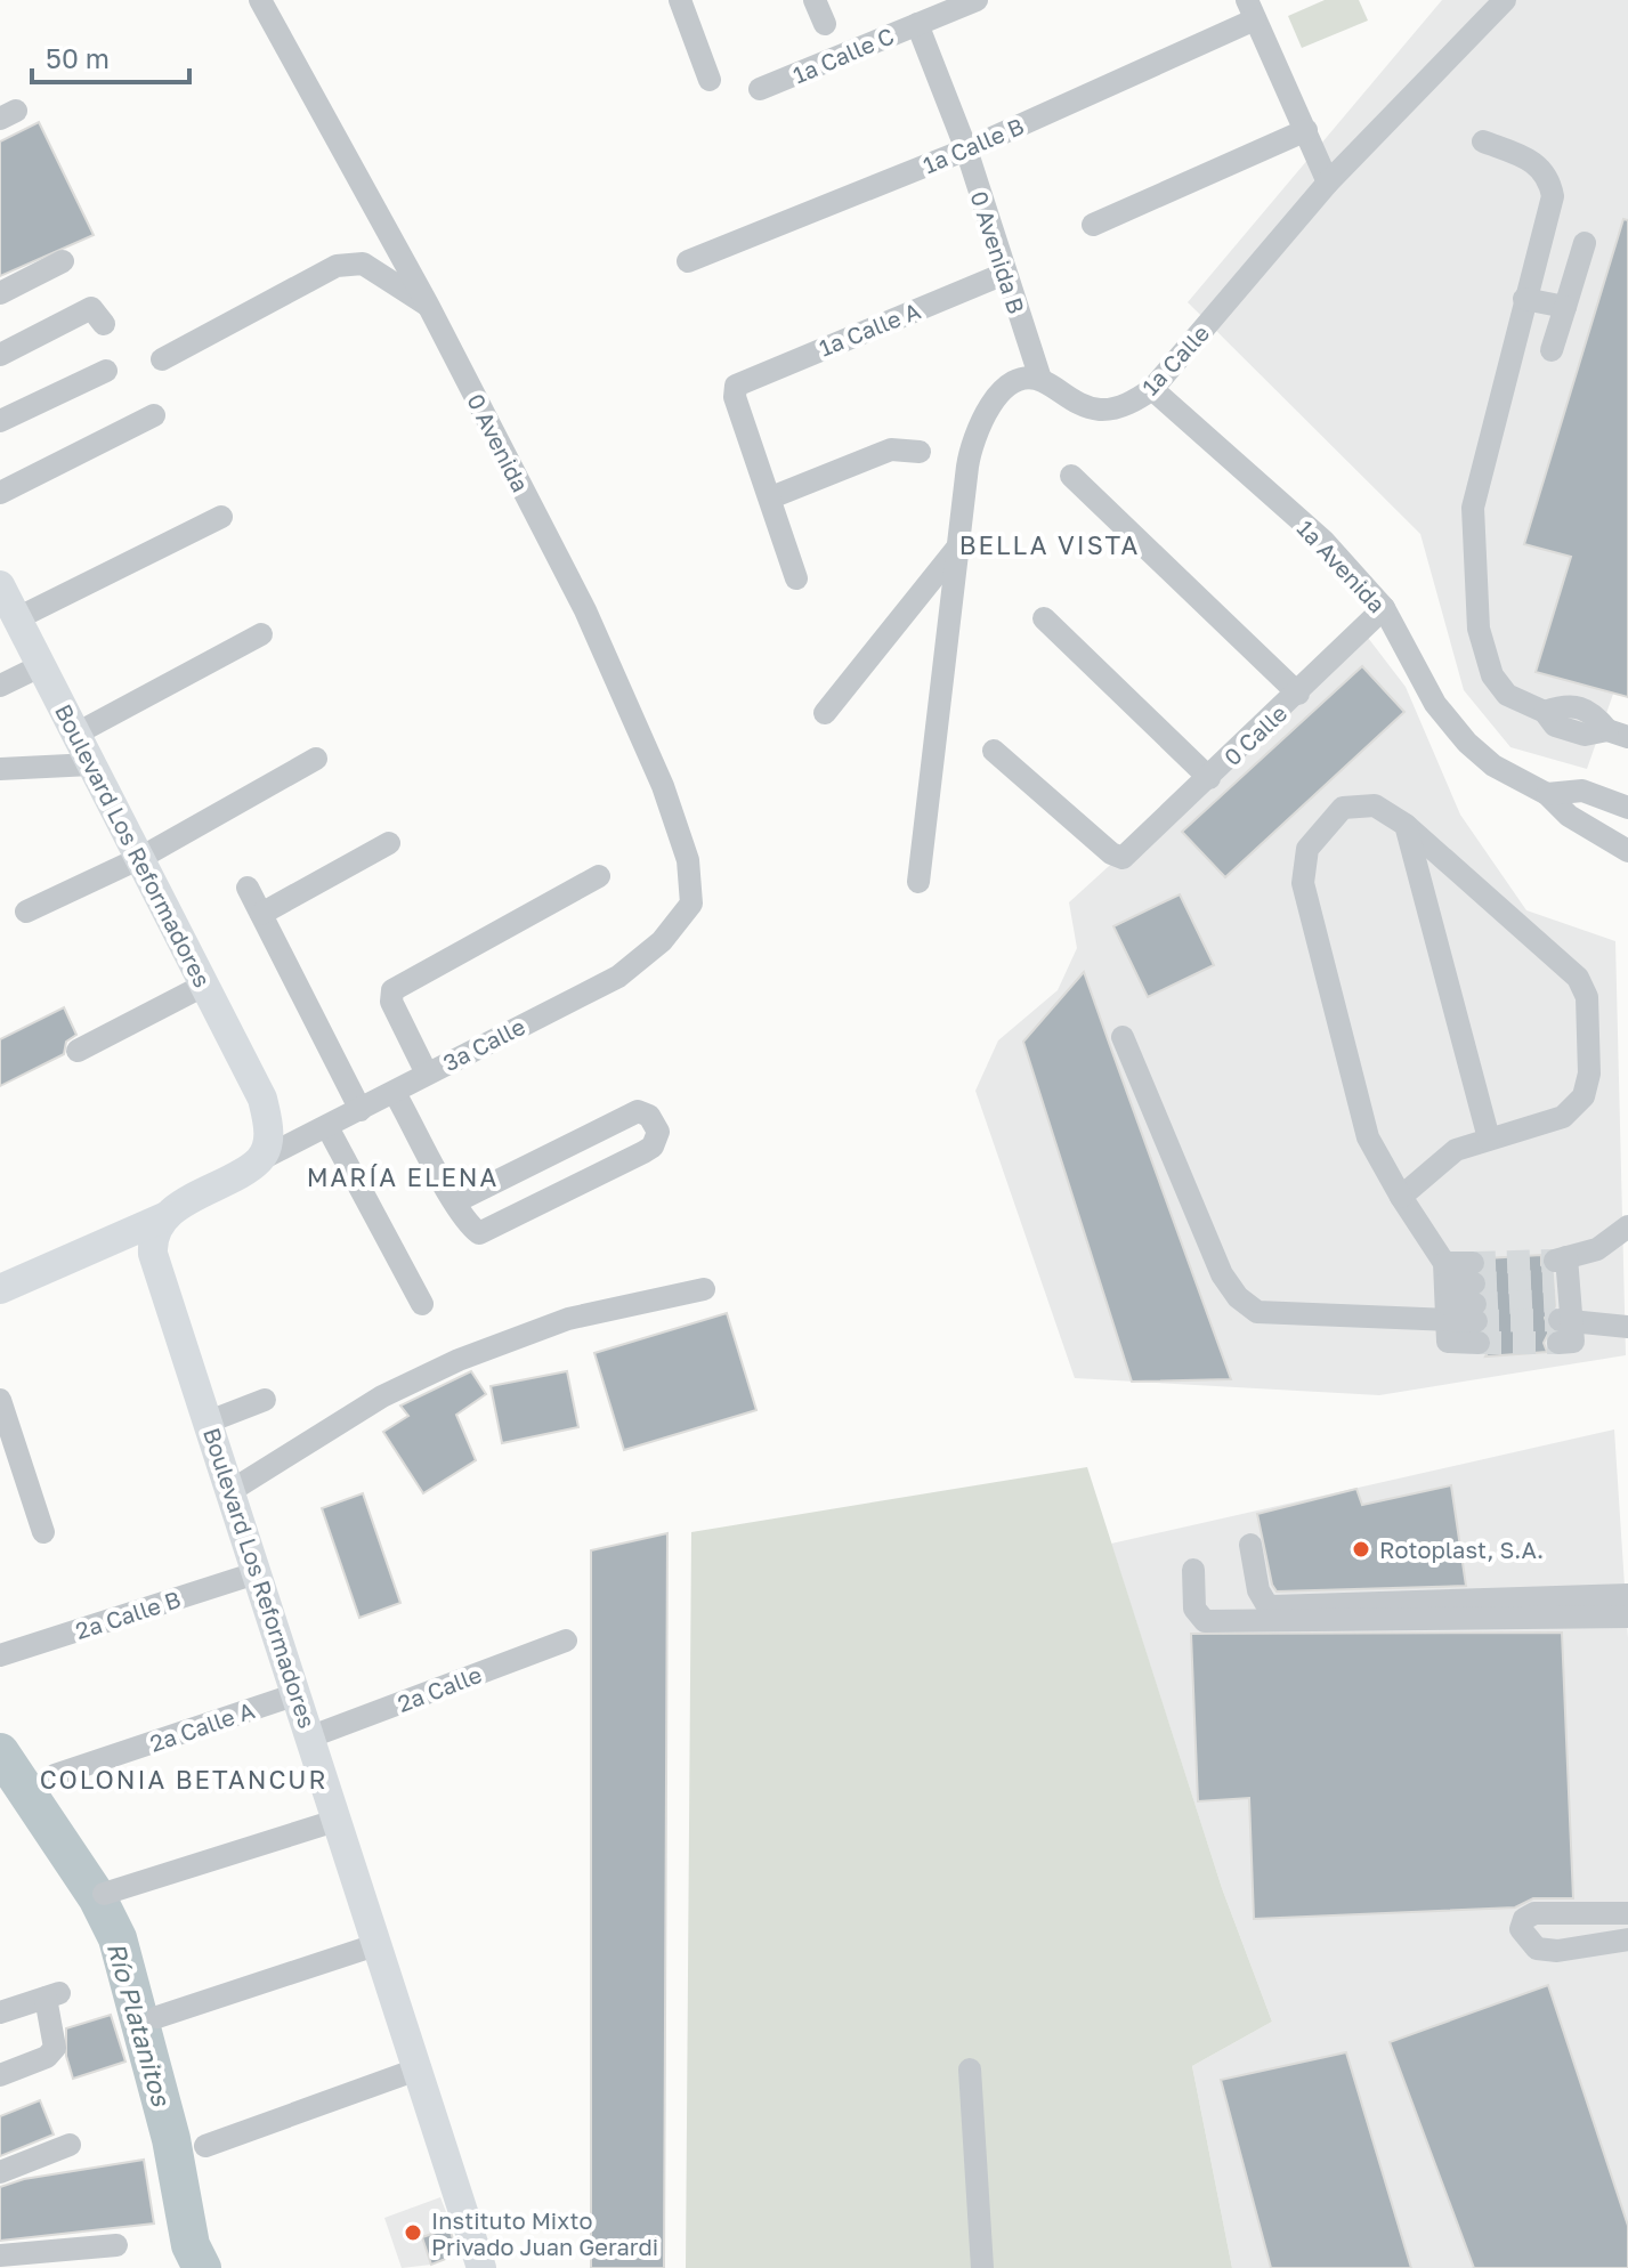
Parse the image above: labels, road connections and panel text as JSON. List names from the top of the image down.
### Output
{
  "streets": {
    "main road": ["Boulevard Los Reformadores"],
    "street": [
      "1a Calle C",
      "1a Calle B",
      "0 Avenida B",
      "1a Calle A",
      "1a Calle",
      "0 Avenida",
      "1a Avenida",
      "0 Calle",
      "3a Calle",
      "2a Calle B",
      "2a Calle",
      "2a Calle A"
    ]
  },
  "crossings": [
    ["1a Calle C", "0 Avenida B"],
    ["1a Calle B", "0 Avenida B"],
    ["0 Avenida B", "1a Calle A"],
    ["0 Avenida B", "1a Calle"],
    ["1a Calle", "1a Avenida"],
    ["0 Avenida", "3a Calle"],
    ["1a Avenida", "0 Calle"],
    ["Boulevard Los Reformadores", "3a Calle"],
    ["Boulevard Los Reformadores", "2a Calle B"],
    ["Boulevard Los Reformadores", "2a Calle"],
    ["Boulevard Los Reformadores", "2a Calle A"]
  ],
  "districts": ["BELLA VISTA", "MARÍA ELENA", "COLONIA BETANCUR"],
  "water": ["Río Platanitos"],
  "places": ["Rotoplast, S.A.", "Instituto Mixto Privado Juan Gerardi"],
  "scale_bar": "50 m"
}
